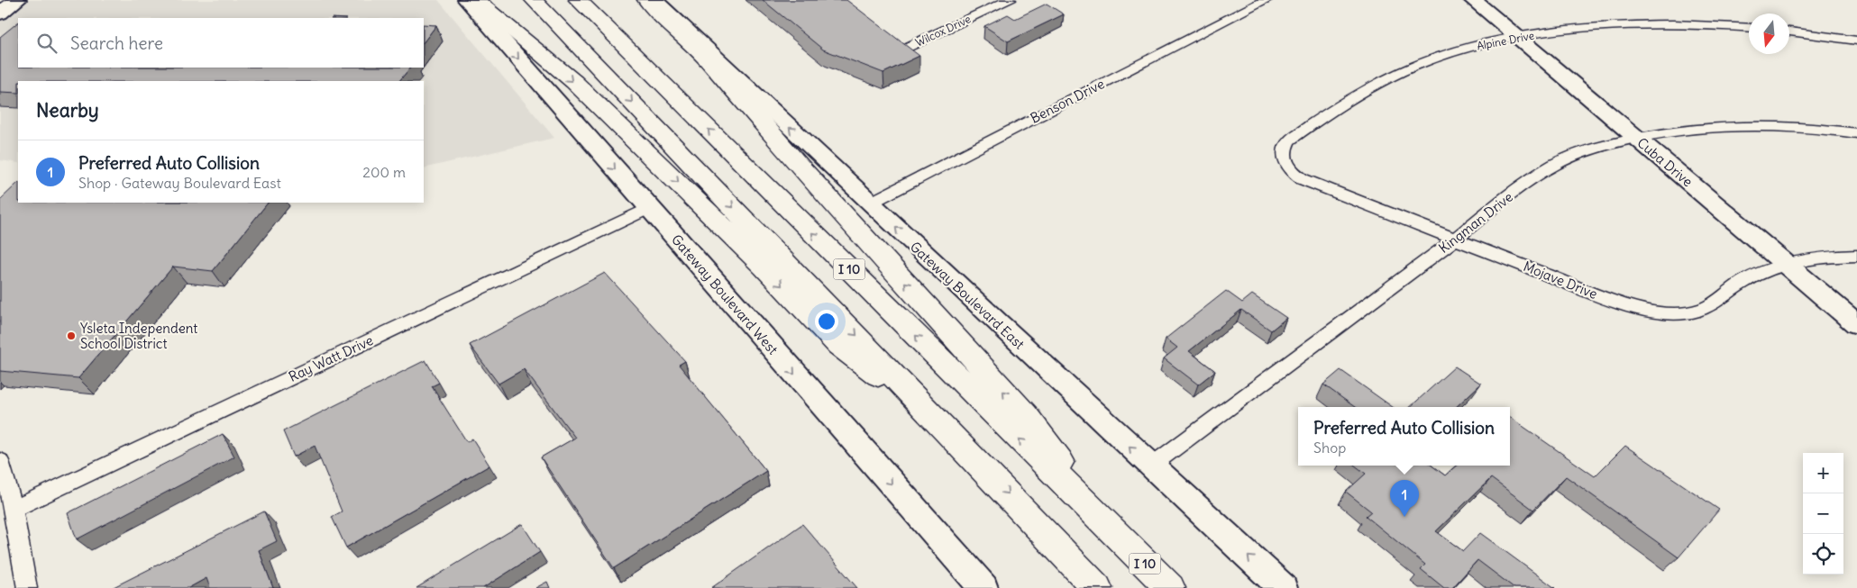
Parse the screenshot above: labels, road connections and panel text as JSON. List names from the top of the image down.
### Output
{
  "streets": {
    "highway": ["I 10"],
    "main road": ["Cuba Drive", "Gateway Boulevard West", "Gateway Boulevard East"],
    "street": [
      "Wilcox Drive",
      "Alpine Drive",
      "Benson Drive",
      "Kingman Drive",
      "Mojave Drive",
      "Ray Watt Drive"
    ]
  },
  "crossings": [
    ["Alpine Drive", "Cuba Drive"],
    ["Alpine Drive", "Mojave Drive"],
    ["Benson Drive", "Gateway Boulevard East"],
    ["Cuba Drive", "Kingman Drive"],
    ["Cuba Drive", "Mojave Drive"],
    ["Kingman Drive", "Mojave Drive"],
    ["Kingman Drive", "Gateway Boulevard East"],
    ["Gateway Boulevard West", "Ray Watt Drive"]
  ],
  "one_way": ["Gateway Boulevard West", "Gateway Boulevard East"],
  "places": ["Ysleta Independent School District"],
  "north": "bottom",
  "page": {
    "search": "Search here",
    "heading": "Nearby",
    "list": [
      {
        "mark": "1",
        "name": "Preferred Auto Collision",
        "note": "Shop · Gateway Boulevard East",
        "value": "200 m"
      }
    ],
    "popup": ["Preferred Auto Collision", "Shop"],
    "map_buttons": ["+", "−"],
    "pins": "1"
  }
}
